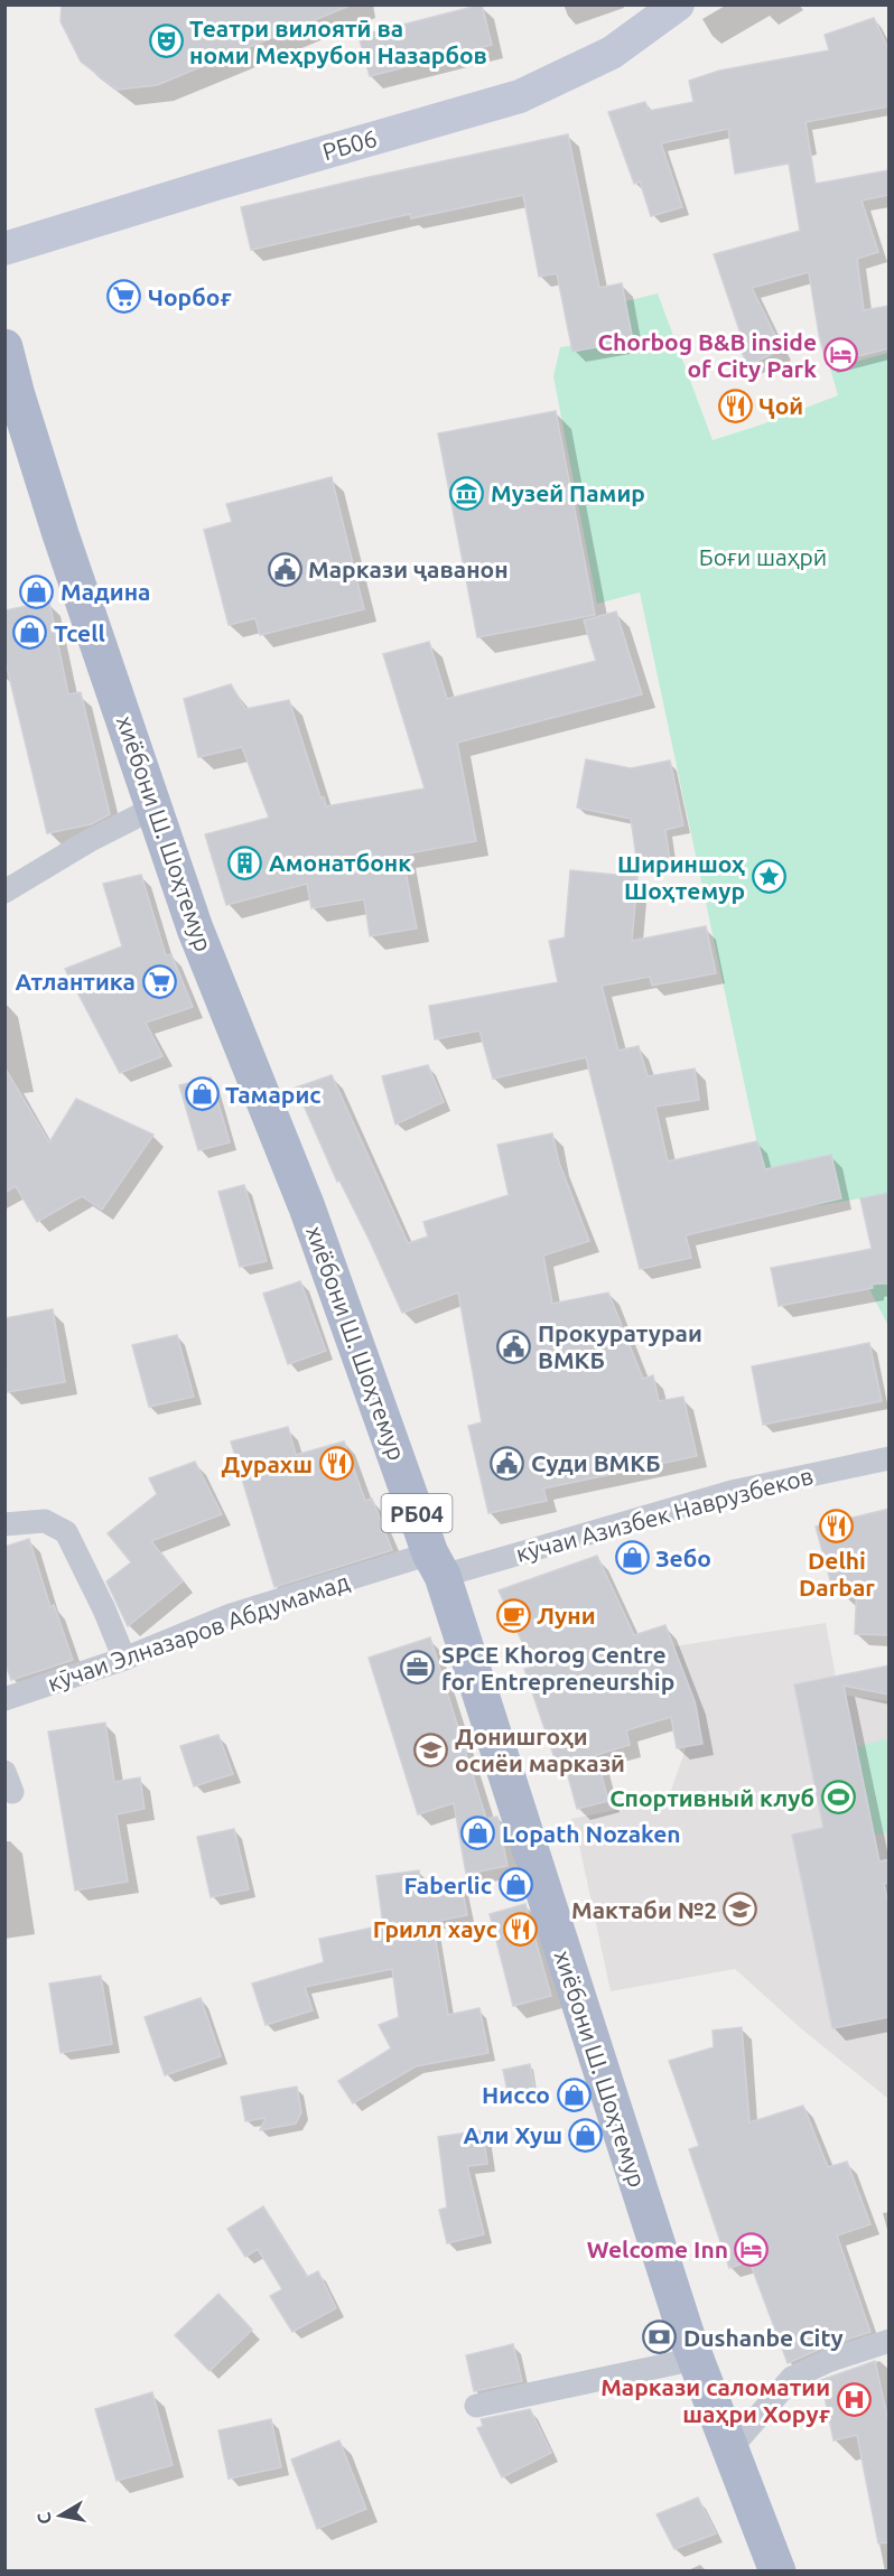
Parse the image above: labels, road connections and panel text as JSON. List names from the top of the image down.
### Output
{
  "streets": {
    "main road": ["РБ06", "хиёбони Ш. Шоҳтемур", "РБ04"],
    "street": ["кӯчаи Азизбек Наврузбеков", "кӯчаи Элназаров Абдумамад"]
  },
  "crossings": [
    ["хиёбони Ш. Шоҳтемур", "кӯчаи Азизбек Наврузбеков"],
    ["хиёбони Ш. Шоҳтемур", "кӯчаи Элназаров Абдумамад"],
    ["кӯчаи Азизбек Наврузбеков", "кӯчаи Элназаров Абдумамад"]
  ],
  "parks": ["Боғи шаҳрӣ"],
  "places": {
    "theatre": ["Театри вилоятӣ ва номи Меҳрубон Назарбов"],
    "supermarket": ["Чорбоғ", "Атлантика"],
    "hotel": ["Chorbog B&B inside of City Park", "Welcome Inn"],
    "restaurant": [
      "Ҷой",
      "Дурахш",
      "Delhi Darbar",
      "Грилл хаус"
    ],
    "museum": ["Музей Памир"],
    "public building": ["Маркази ҷаванон", "Прокуратураи ВМКБ", "Суди ВМКБ"],
    "shop": [
      "Мадина",
      "Tcell",
      "Тамарис",
      "Зебо",
      "Lopath Nozaken",
      "Faberlic",
      "Ниссо",
      "Али Хуш"
    ],
    "building": ["Амонатбонк"],
    "place": ["Шириншоҳ Шоҳтемур"],
    "cafe": ["Луни"],
    "office": ["SPCE Khorog Centre for Entrepreneurship"],
    "school or university": ["Донишгоҳи осиёи марказӣ", "Мактаби №2"],
    "sports": ["Спортивный клуб"],
    "bank": ["Dushanbe City"],
    "hospital": ["Маркази саломатии шаҳри Хоруғ"]
  },
  "north": "left"
}
